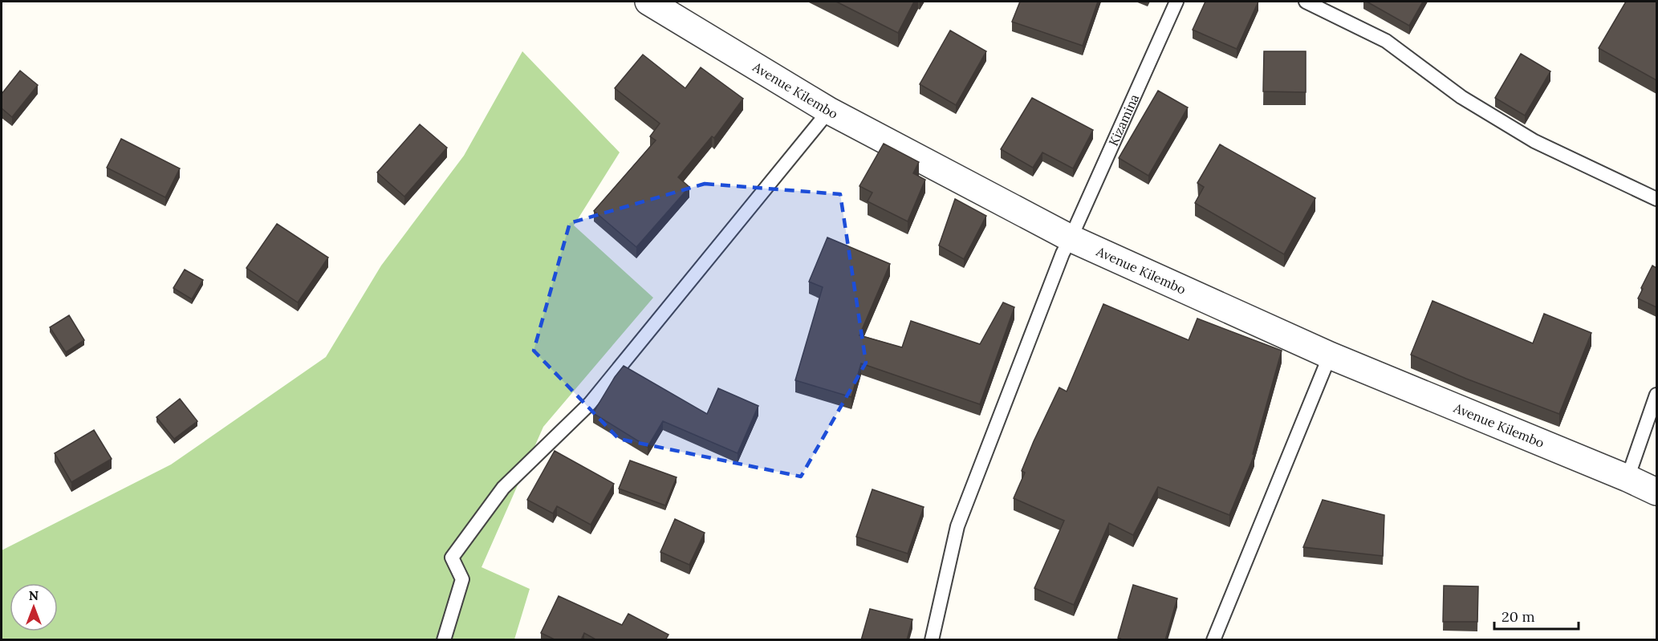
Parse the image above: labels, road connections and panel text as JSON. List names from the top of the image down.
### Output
{
  "streets": {
    "street": ["Avenue Kilembo"],
    "lane": ["Kizamina"]
  },
  "crossings": [
    ["Avenue Kilembo", "Kizamina"]
  ],
  "scale_bar": "20 m",
  "north": "top"
}
